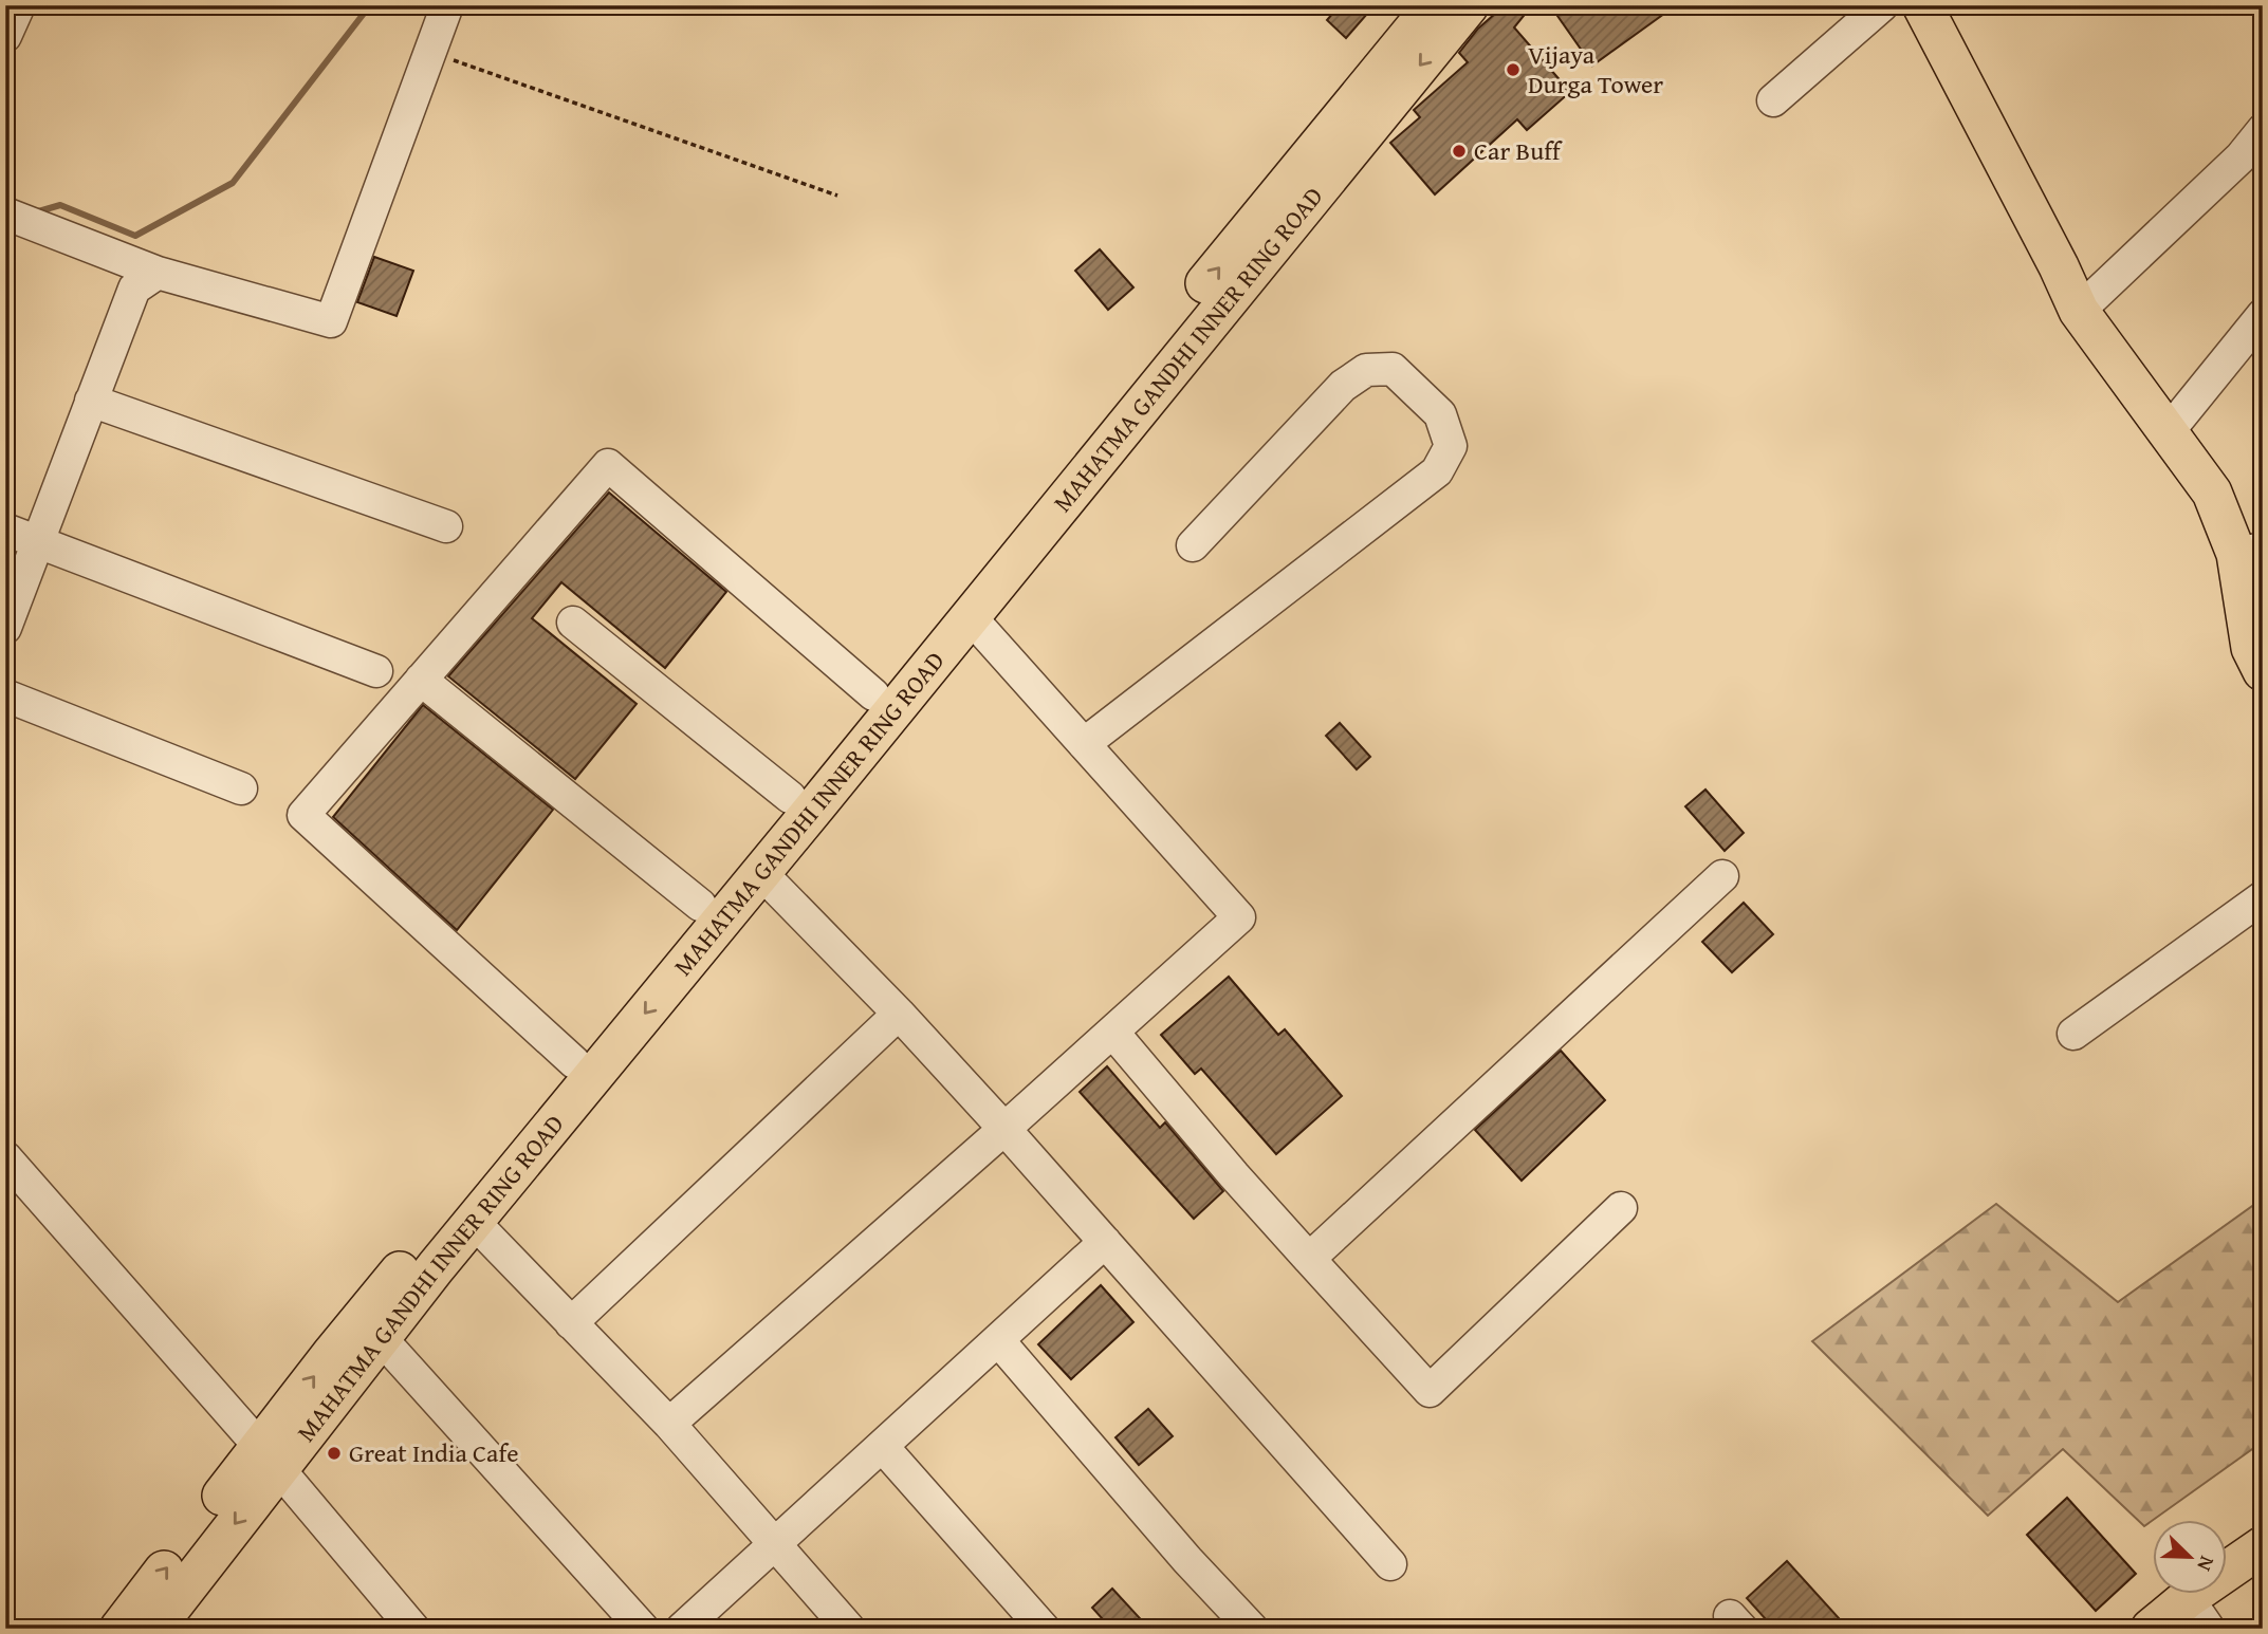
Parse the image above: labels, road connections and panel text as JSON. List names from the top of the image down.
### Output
{
  "streets": {
    "main road": ["MAHATMA GANDHI INNER RING ROAD"]
  },
  "places": ["Vijaya Durga Tower", "Car Buff", "Great India Cafe"],
  "north": "bottom right"
}
